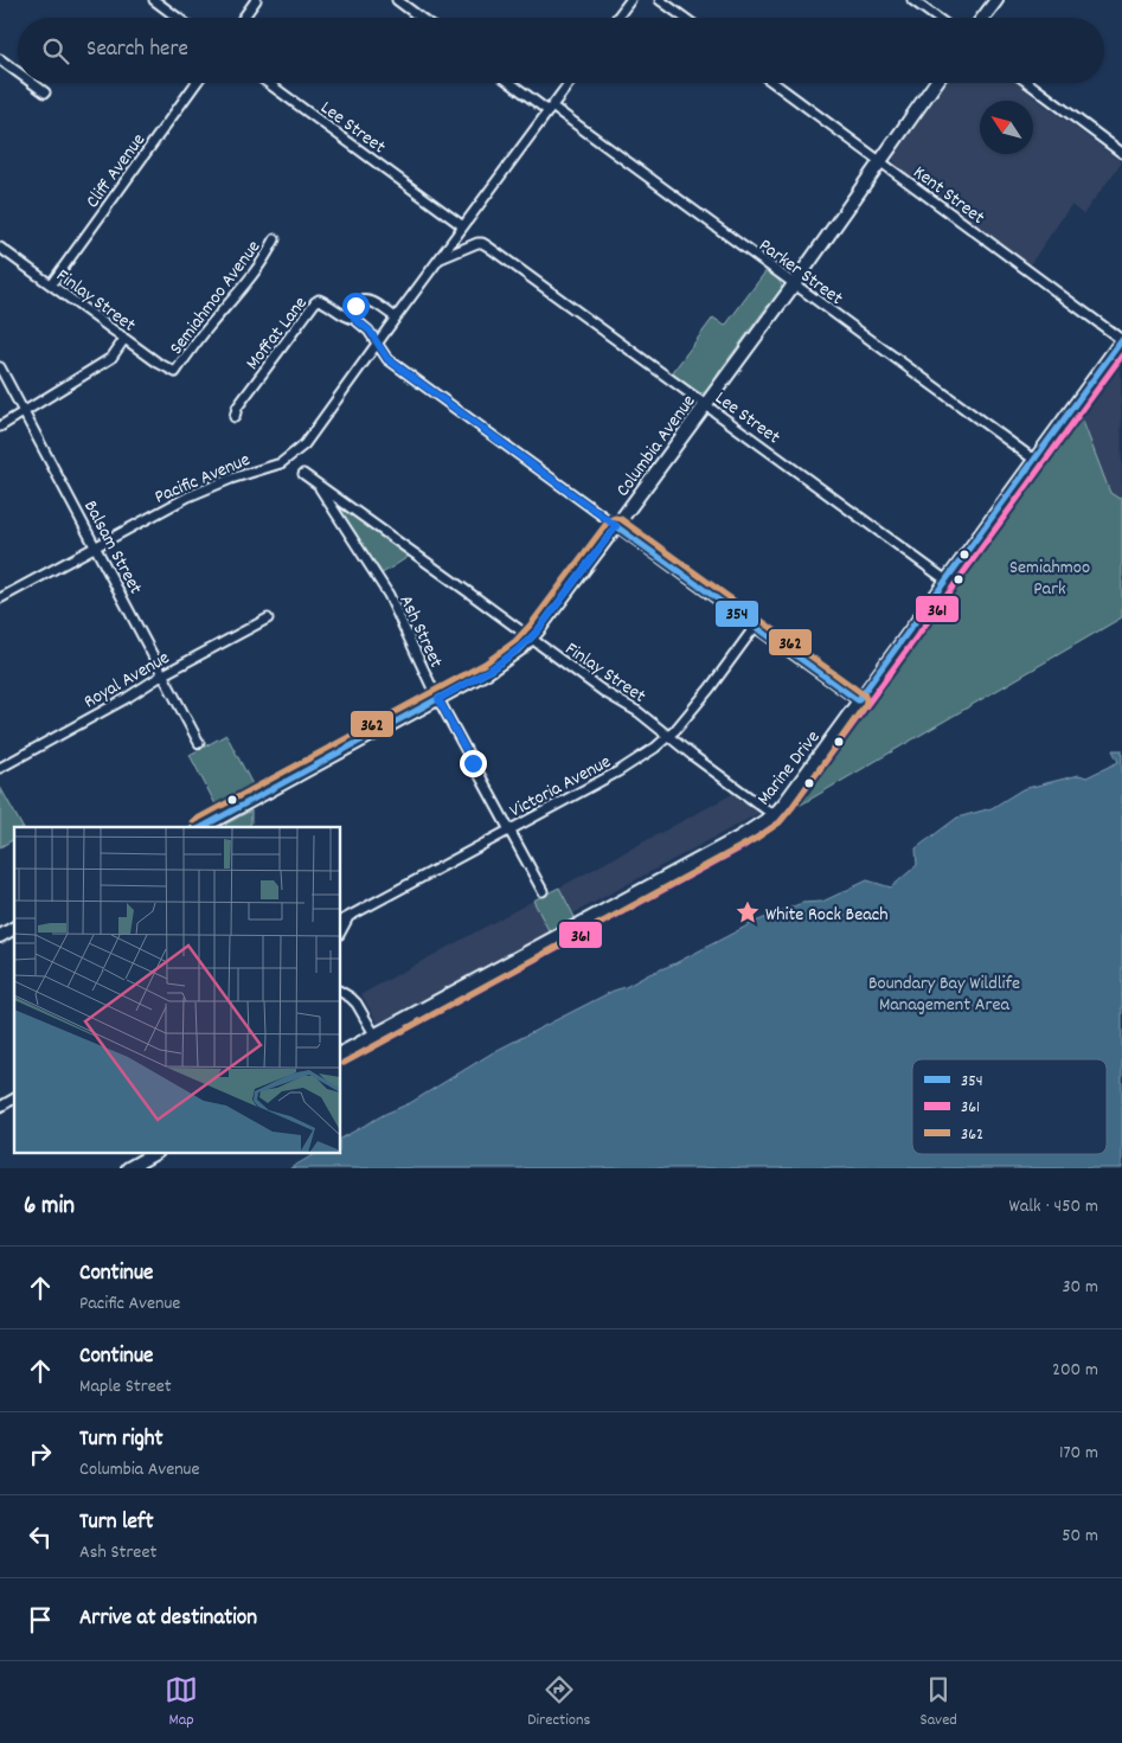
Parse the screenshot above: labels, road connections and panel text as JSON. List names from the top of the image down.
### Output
{
  "streets": {
    "street": [
      "Lee Street",
      "Cliff Avenue",
      "Kent Street",
      "Parker Street",
      "Semiahmoo Avenue",
      "Finlay Street",
      "Moffat Lane",
      "Columbia Avenue",
      "Pacific Avenue",
      "Balsam Street",
      "Ash Street",
      "Royal Avenue",
      "Marine Drive",
      "Victoria Avenue"
    ]
  },
  "crossings": [
    ["Lee Street", "Columbia Avenue"],
    ["Lee Street", "Pacific Avenue"],
    ["Lee Street", "Marine Drive"],
    ["Cliff Avenue", "Finlay Street"],
    ["Kent Street", "Columbia Avenue"],
    ["Kent Street", "Marine Drive"],
    ["Parker Street", "Columbia Avenue"],
    ["Parker Street", "Pacific Avenue"],
    ["Parker Street", "Marine Drive"],
    ["Semiahmoo Avenue", "Finlay Street"],
    ["Finlay Street", "Columbia Avenue"],
    ["Finlay Street", "Ash Street"],
    ["Finlay Street", "Marine Drive"],
    ["Finlay Street", "Victoria Avenue"],
    ["Columbia Avenue", "Ash Street"],
    ["Pacific Avenue", "Balsam Street"],
    ["Balsam Street", "Royal Avenue"],
    ["Ash Street", "Victoria Avenue"]
  ],
  "parks": ["Semiahmoo Park", "Boundary Bay Wildlife Management Area"],
  "places": {
    "place": ["White Rock Beach"]
  },
  "lines": ["transit line 354", "transit line 361", "transit line 362"],
  "legend": ["354", "361", "362"],
  "north": "top left",
  "page": {
    "search": "Search here",
    "heading": ["6 min", "Walk · 450 m"],
    "list": [
      ["Continue", "Pacific Avenue", "30 m"],
      ["Continue", "Maple Street", "200 m"],
      ["Turn right", "Columbia Avenue", "170 m"],
      ["Turn left", "Ash Street", "50 m"],
      "Arrive at destination"
    ],
    "nav": ["Map", "Directions", "Saved"]
  }
}
